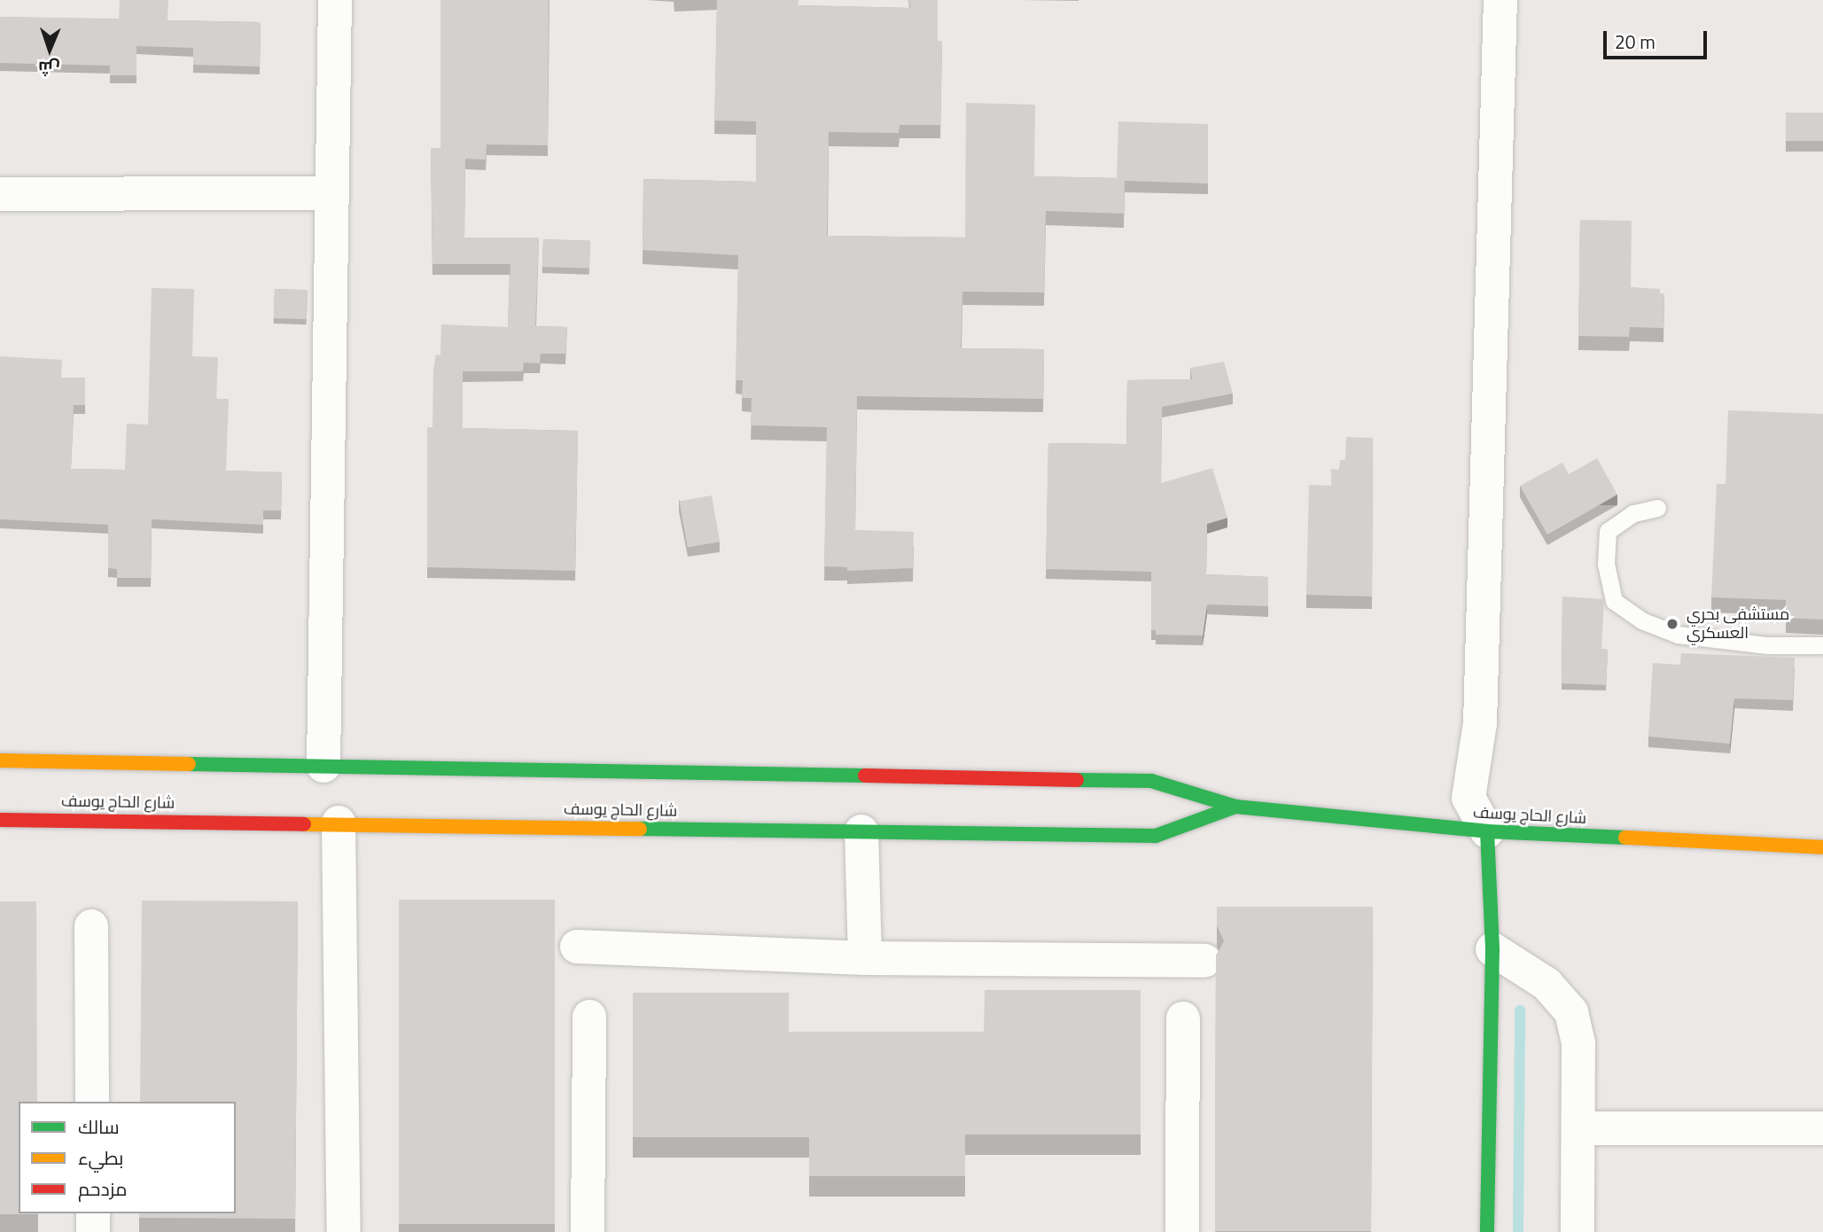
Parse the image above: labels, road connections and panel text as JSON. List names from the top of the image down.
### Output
{
  "streets": {
    "main road": ["شارع الحاج يوسف"]
  },
  "places": ["مستشفى بحري العسكري"],
  "legend": ["سالك", "بطيء", "مزدحم"],
  "scale_bar": "20 m",
  "north": "bottom"
}
